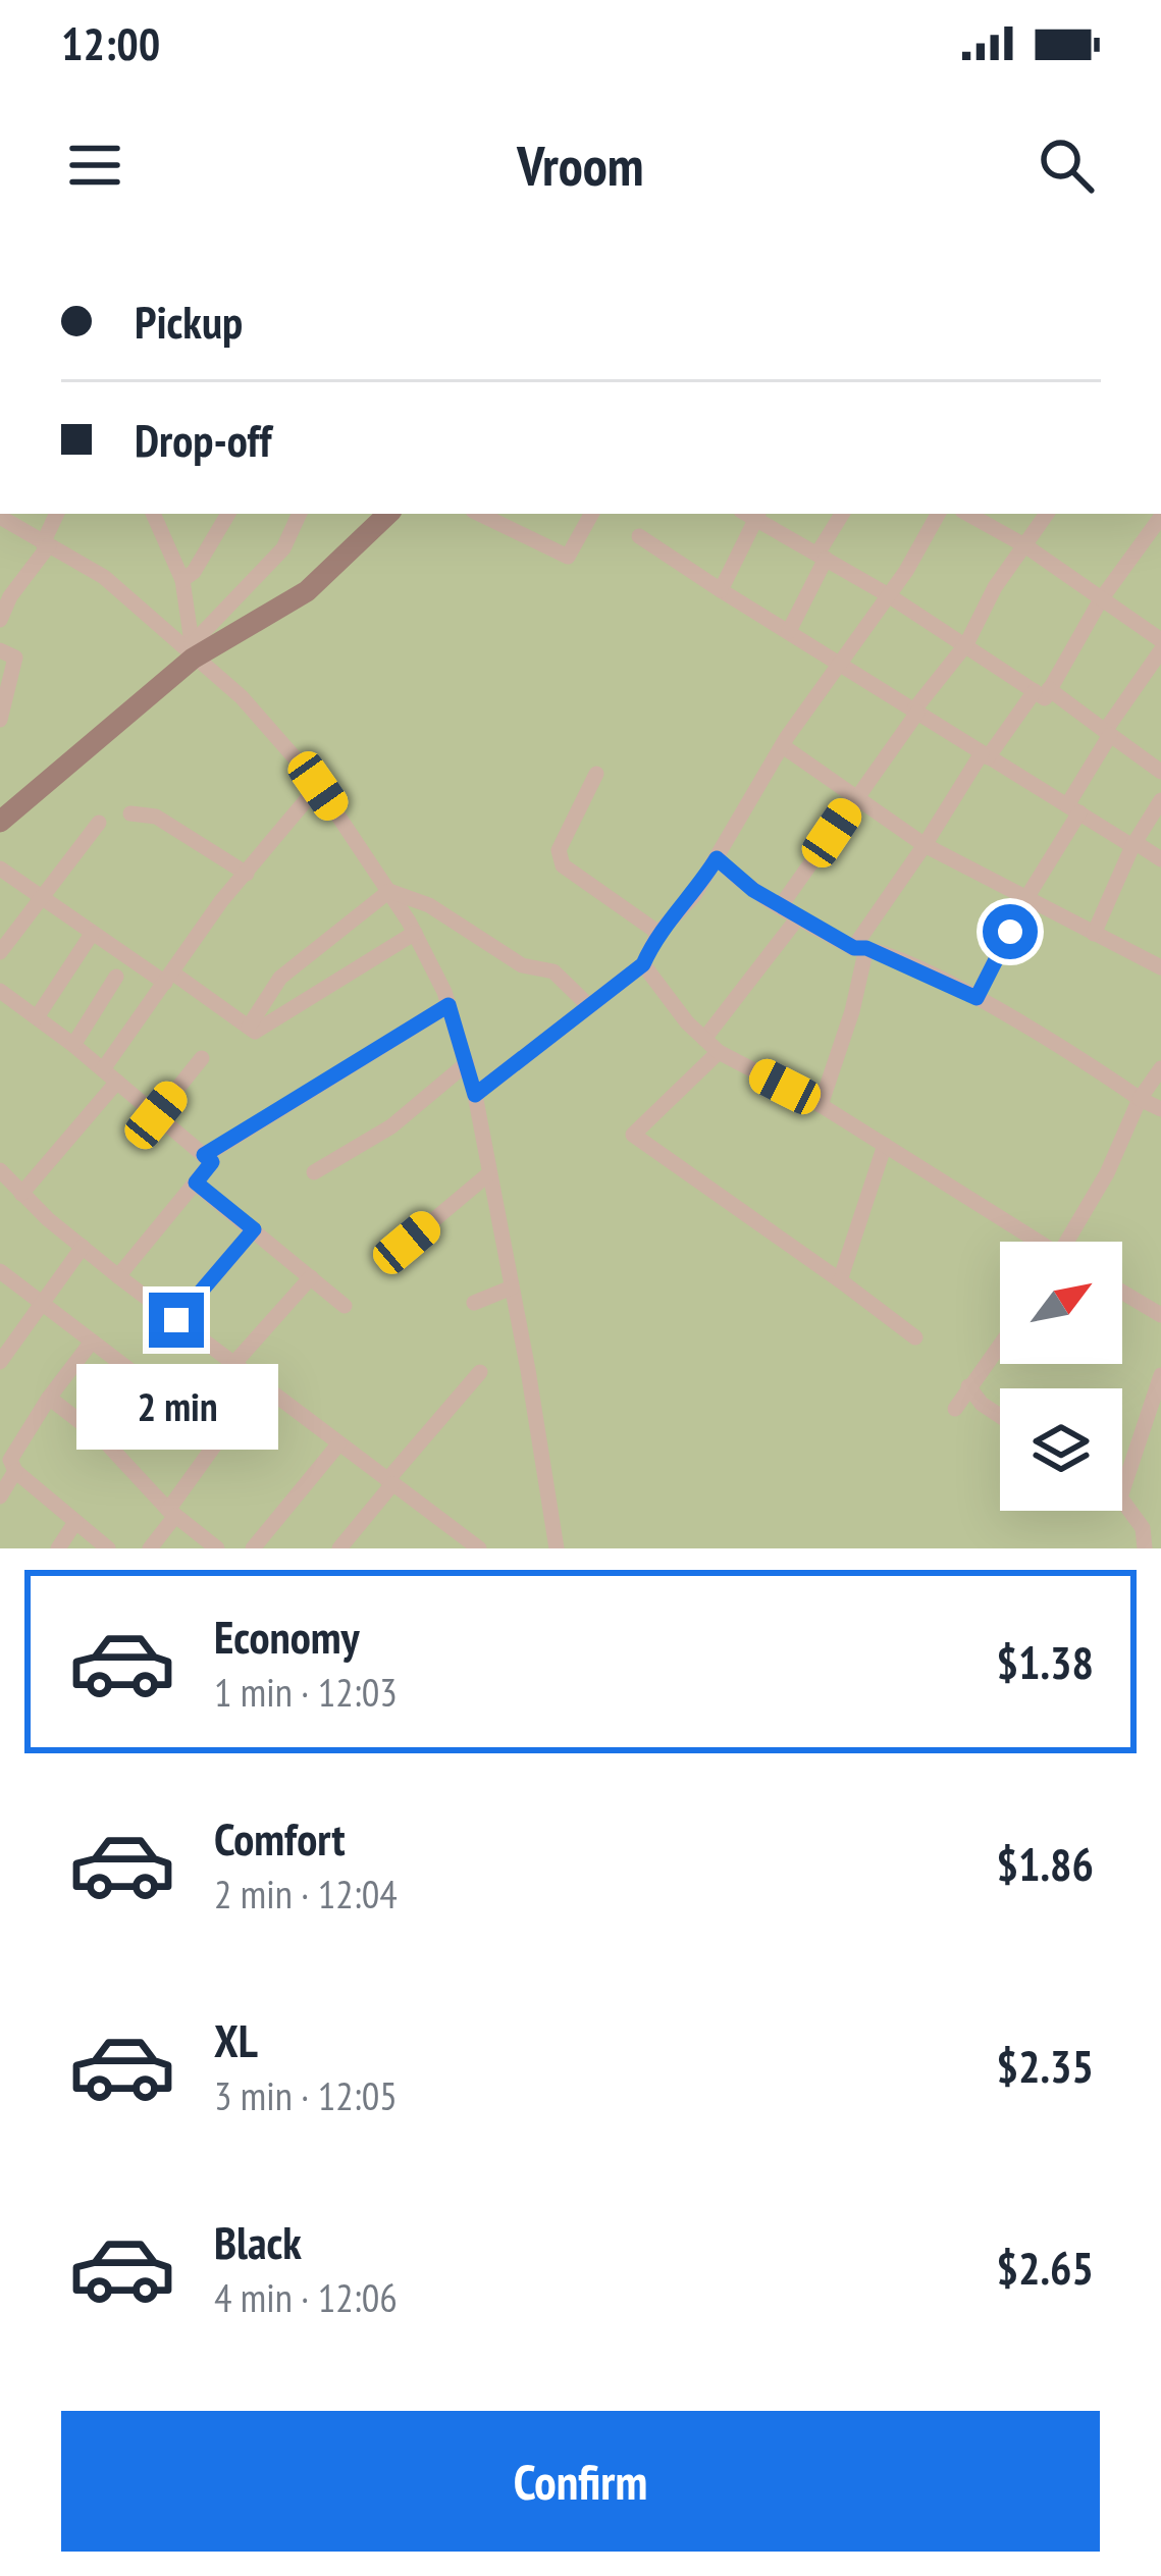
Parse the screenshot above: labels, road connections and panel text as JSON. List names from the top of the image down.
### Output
{
  "north": "top right",
  "page": {
    "status": "12:00",
    "header": "Vroom",
    "banner": ["Pickup", "Drop-off"],
    "bubble": "2 min",
    "list": [
      {
        "name": "Economy",
        "note": "1 min · 12:03",
        "value": "$1.38"
      },
      {
        "name": "Comfort",
        "note": "2 min · 12:04",
        "value": "$1.86"
      },
      {
        "name": "XL",
        "note": "3 min · 12:05",
        "value": "$2.35"
      },
      {
        "name": "Black",
        "note": "4 min · 12:06",
        "value": "$2.65"
      }
    ],
    "buttons": "Confirm"
  }
}
